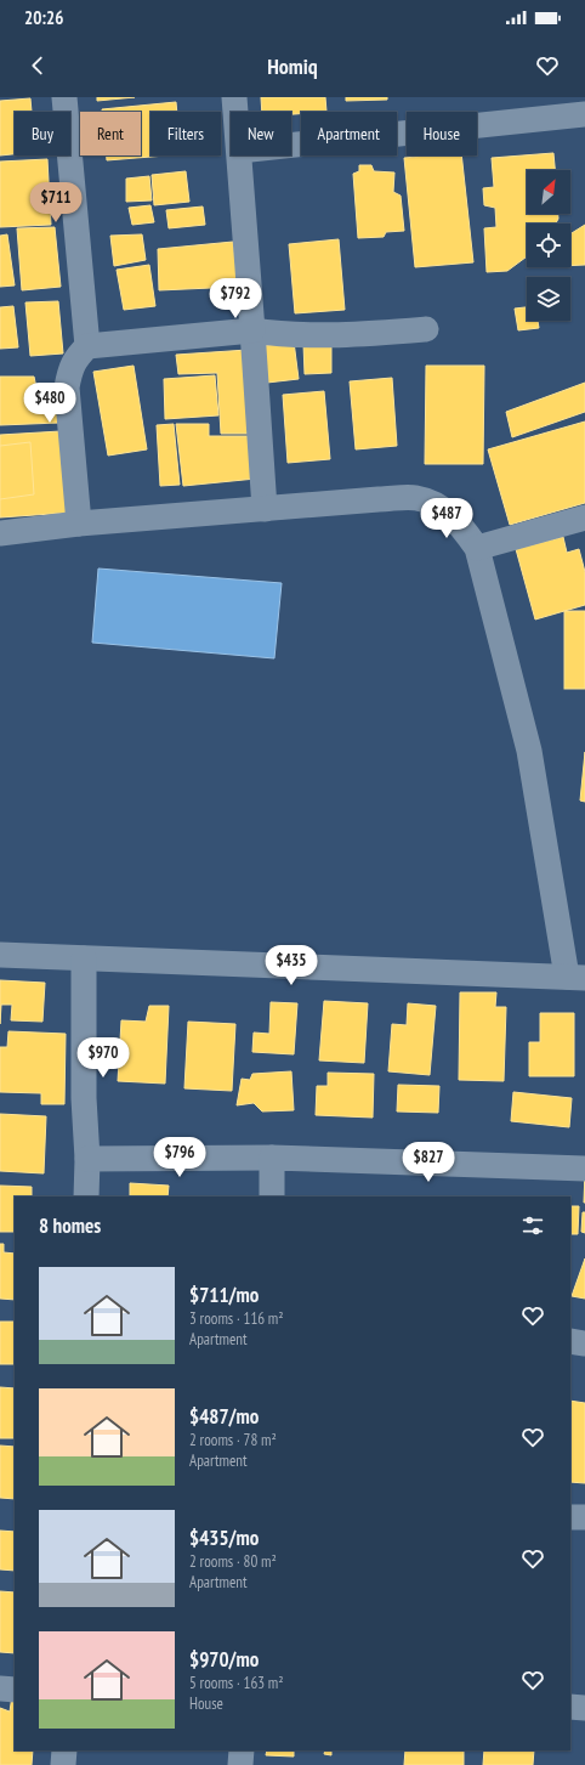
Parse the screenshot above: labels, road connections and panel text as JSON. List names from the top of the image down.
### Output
{
  "north": "top right",
  "page": {
    "status": "20:26",
    "header": "Homiq",
    "chip": [
      "Buy",
      "Rent",
      "Filters",
      "New",
      "Apartment",
      "House"
    ],
    "price": [
      "$711",
      "$792",
      "$480",
      "$487",
      "$435",
      "$970",
      "$796",
      "$827"
    ],
    "heading": "8 homes",
    "list": [
      {
        "name": "$711/mo",
        "note": "3 rooms · 116 m² · Apartment"
      },
      {
        "name": "$487/mo",
        "note": "2 rooms · 78 m² · Apartment"
      },
      {
        "name": "$435/mo",
        "note": "2 rooms · 80 m² · Apartment"
      },
      {
        "name": "$970/mo",
        "note": "5 rooms · 163 m² · House"
      }
    ]
  }
}
